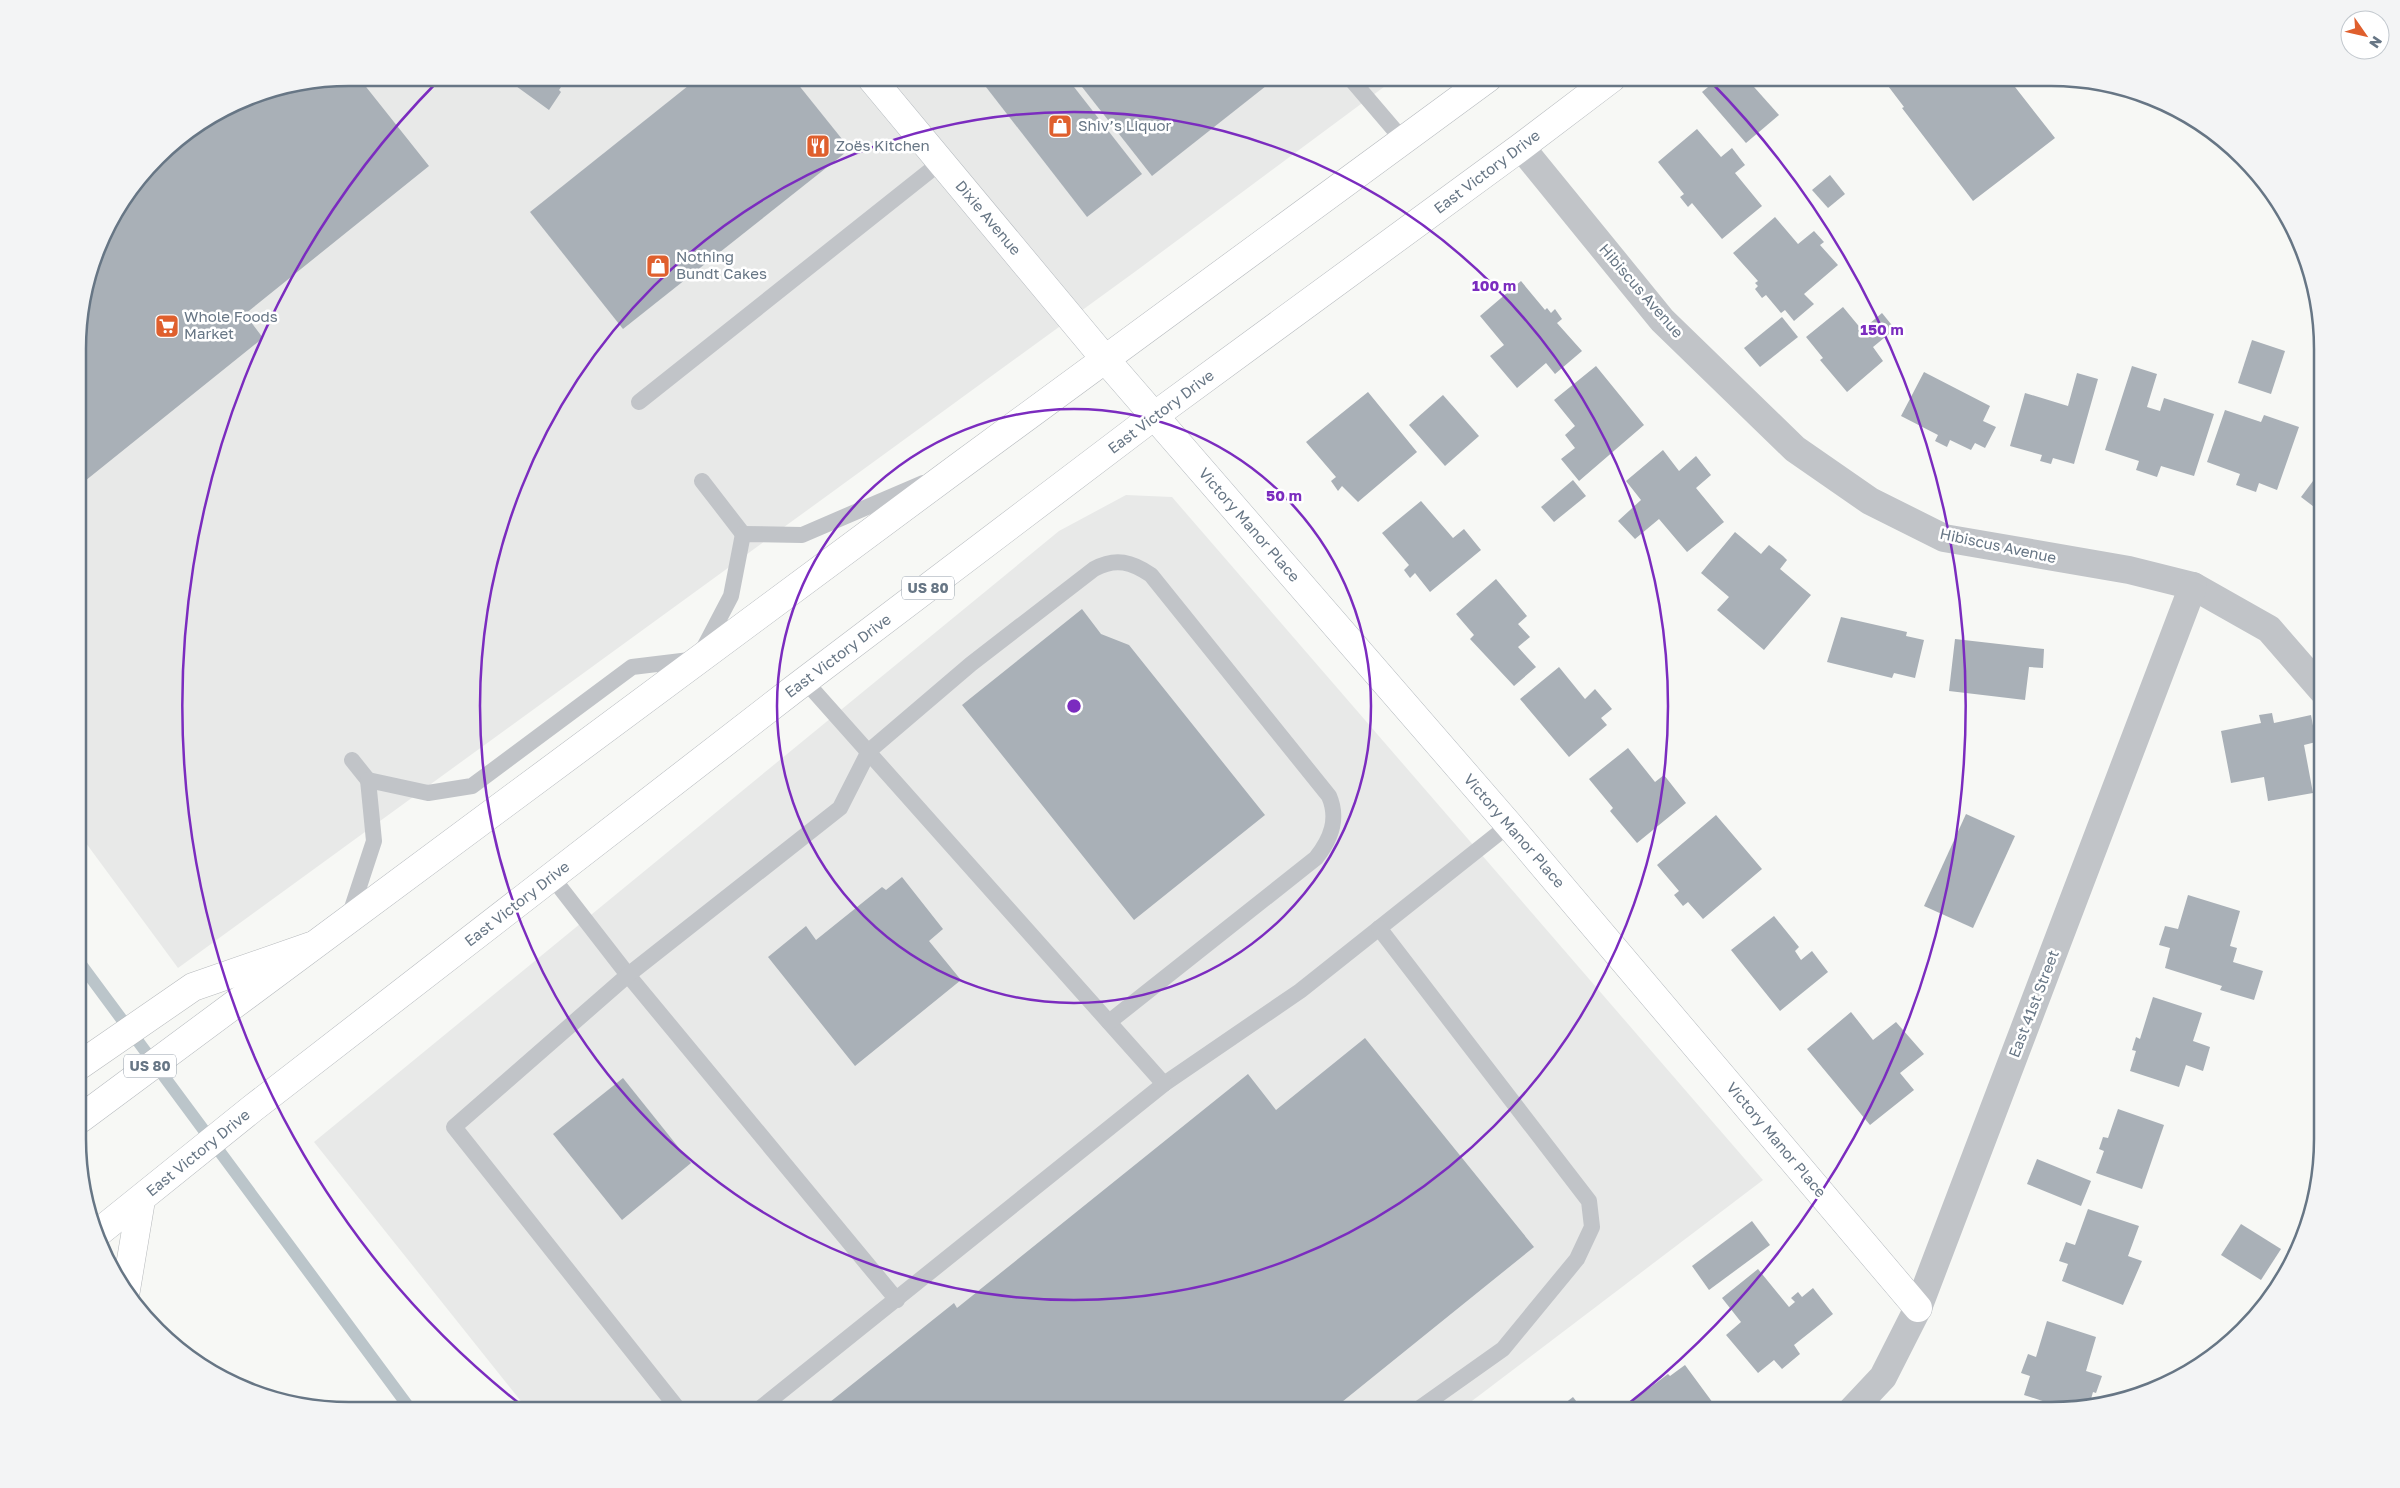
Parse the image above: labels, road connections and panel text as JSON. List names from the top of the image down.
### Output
{
  "streets": {
    "main road": [
      "East Victory Drive",
      "Dixie Avenue",
      "Victory Manor Place",
      "US 80"
    ],
    "street": ["Hibiscus Avenue", "East 41st Street"]
  },
  "crossings": [
    ["East Victory Drive", "Hibiscus Avenue"],
    ["East Victory Drive", "Victory Manor Place"],
    ["Dixie Avenue", "Victory Manor Place"],
    ["Dixie Avenue", "US 80"],
    ["Hibiscus Avenue", "East 41st Street"],
    ["Victory Manor Place", "US 80"],
    ["Victory Manor Place", "East 41st Street"]
  ],
  "places": {
    "shop": ["Shiv’s Liquor", "Nothing Bundt Cakes"],
    "restaurant": ["Zoës Kitchen"],
    "supermarket": ["Whole Foods Market"]
  },
  "north": "bottom right",
  "rings": ["100 m", "150 m", "50 m"]
}
